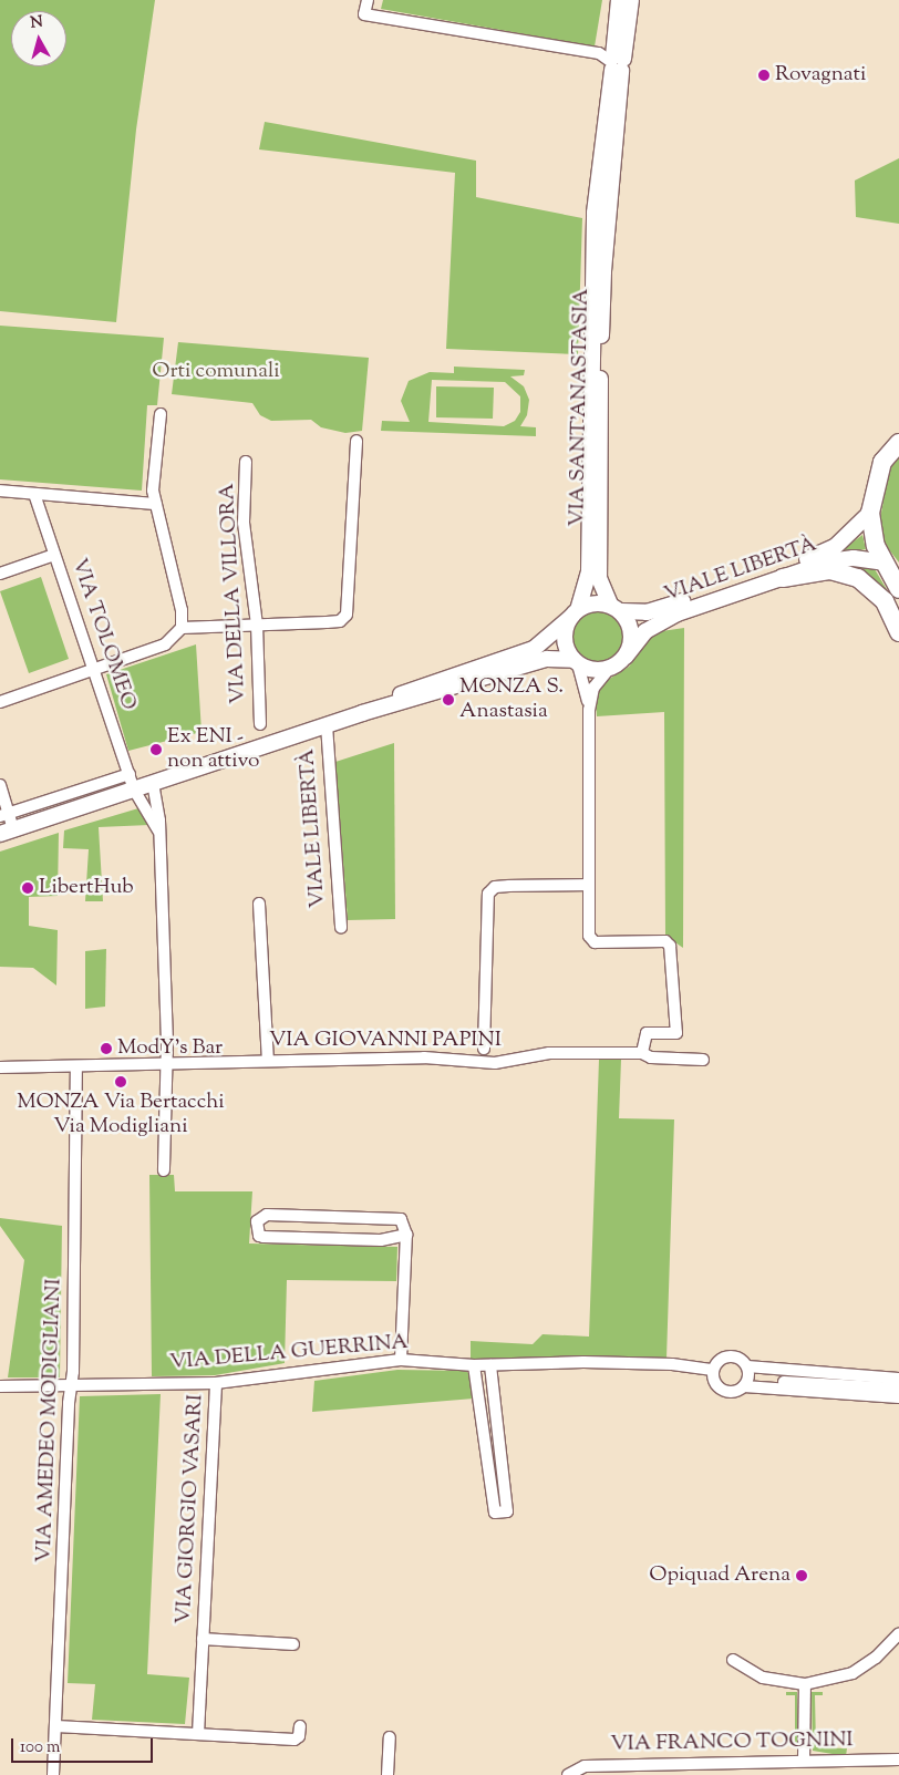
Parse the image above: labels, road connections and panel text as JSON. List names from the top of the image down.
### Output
{
  "streets": {
    "main road": ["VIA SANT'ANASTASIA", "VIALE LIBERTÀ"],
    "street": [
      "VIA DELLA VILLORA",
      "VIA TOLOMEO",
      "VIA GIOVANNI PAPINI",
      "VIA DELLA GUERRINA",
      "VIA AMEDEO MODIGLIANI",
      "VIA GIORGIO VASARI",
      "VIA FRANCO TOGNINI"
    ]
  },
  "crossings": [
    ["VIA SANT'ANASTASIA", "VIALE LIBERTÀ"],
    ["VIALE LIBERTÀ", "VIA TOLOMEO"],
    ["VIA GIOVANNI PAPINI", "VIA AMEDEO MODIGLIANI"],
    ["VIA DELLA GUERRINA", "VIA AMEDEO MODIGLIANI"],
    ["VIA DELLA GUERRINA", "VIA GIORGIO VASARI"]
  ],
  "parks": ["Orti comunali"],
  "places": [
    "Rovagnati",
    "MONZA S. Anastasia",
    "Ex ENI - non attivo",
    "LibertHub",
    "ModY's Bar",
    "MONZA Via Bertacchi Via Modigliani",
    "Opiquad Arena"
  ],
  "scale_bar": "100 m",
  "north": "top"
}
